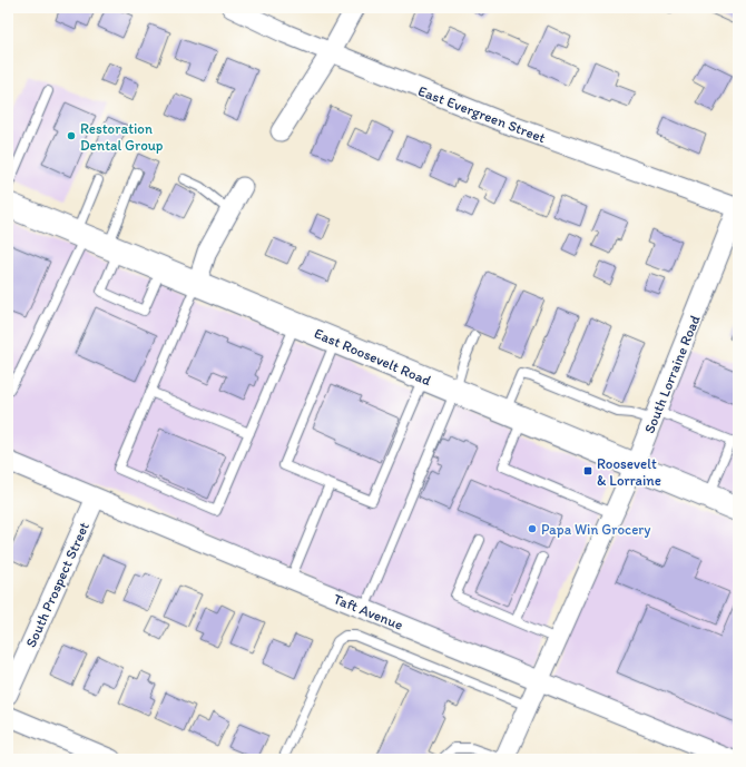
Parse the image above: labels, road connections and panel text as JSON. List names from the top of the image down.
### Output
{
  "streets": {
    "main road": ["East Roosevelt Road"],
    "street": [
      "East Evergreen Street",
      "South Lorraine Road",
      "South Prospect Street",
      "Taft Avenue"
    ]
  },
  "crossings": [
    ["East Evergreen Street", "South Lorraine Road"],
    ["East Roosevelt Road", "South Lorraine Road"],
    ["South Lorraine Road", "Taft Avenue"],
    ["South Prospect Street", "Taft Avenue"]
  ],
  "places": {
    "other": ["Restoration Dental Group", "Papa Win Grocery"],
    "transit": ["Roosevelt & Lorraine"]
  }
}
